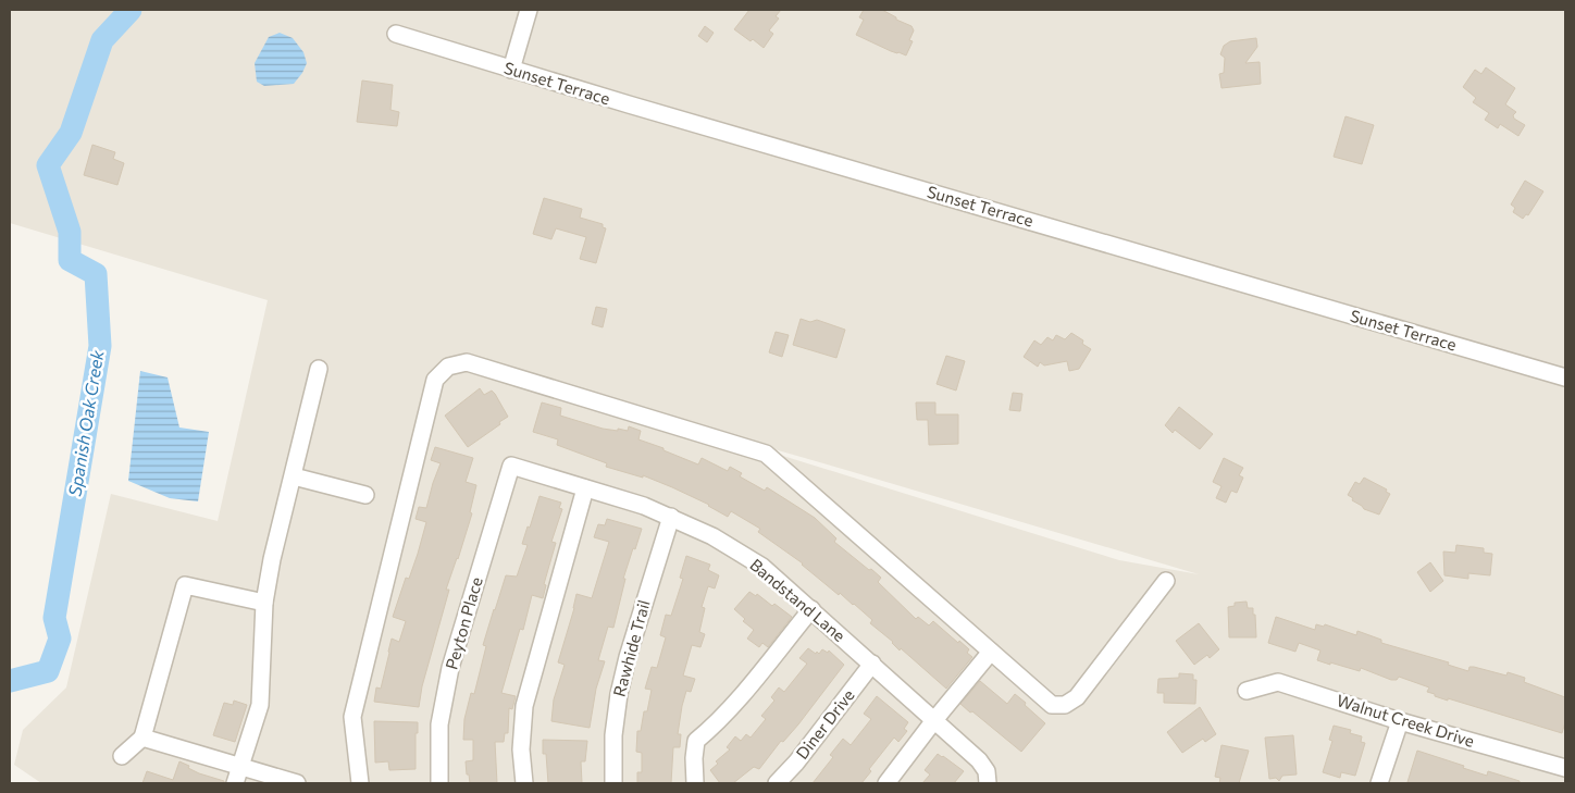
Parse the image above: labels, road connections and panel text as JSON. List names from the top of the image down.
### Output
{
  "streets": {
    "street": [
      "Sunset Terrace",
      "Bandstand Lane",
      "Peyton Place",
      "Rawhide Trail",
      "Walnut Creek Drive",
      "Diner Drive"
    ]
  },
  "crossings": [
    ["Bandstand Lane", "Peyton Place"],
    ["Bandstand Lane", "Rawhide Trail"],
    ["Bandstand Lane", "Diner Drive"]
  ],
  "water": ["Spanish Oak Creek"]
}
